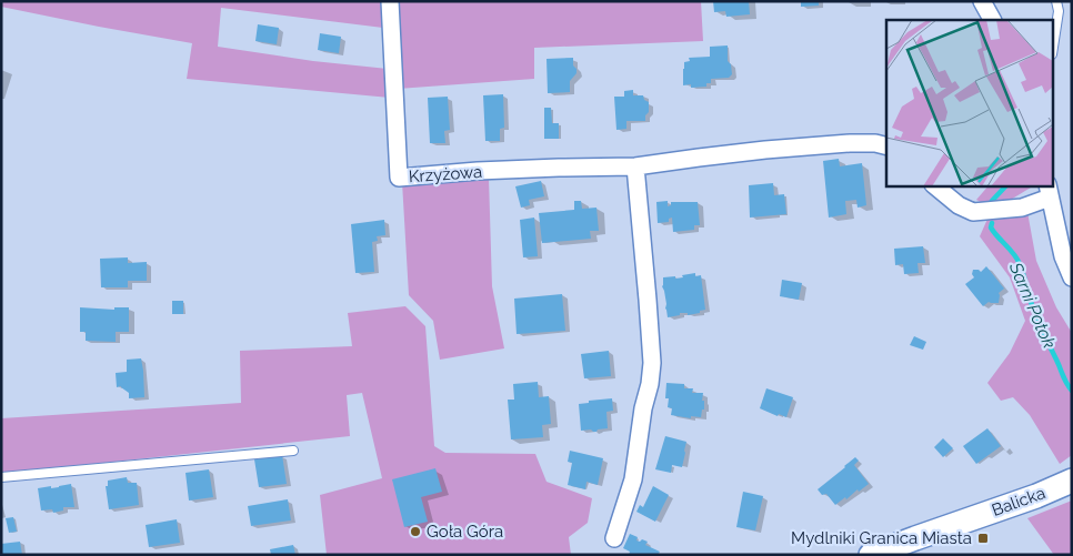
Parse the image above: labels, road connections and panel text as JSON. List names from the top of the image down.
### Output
{
  "streets": {
    "street": ["Krzyżowa", "Balicka"]
  },
  "water": ["Sarni Potok"],
  "places": {
    "other": ["Goła Góra"],
    "transit": ["Mydlniki Granica Miasta"]
  }
}
